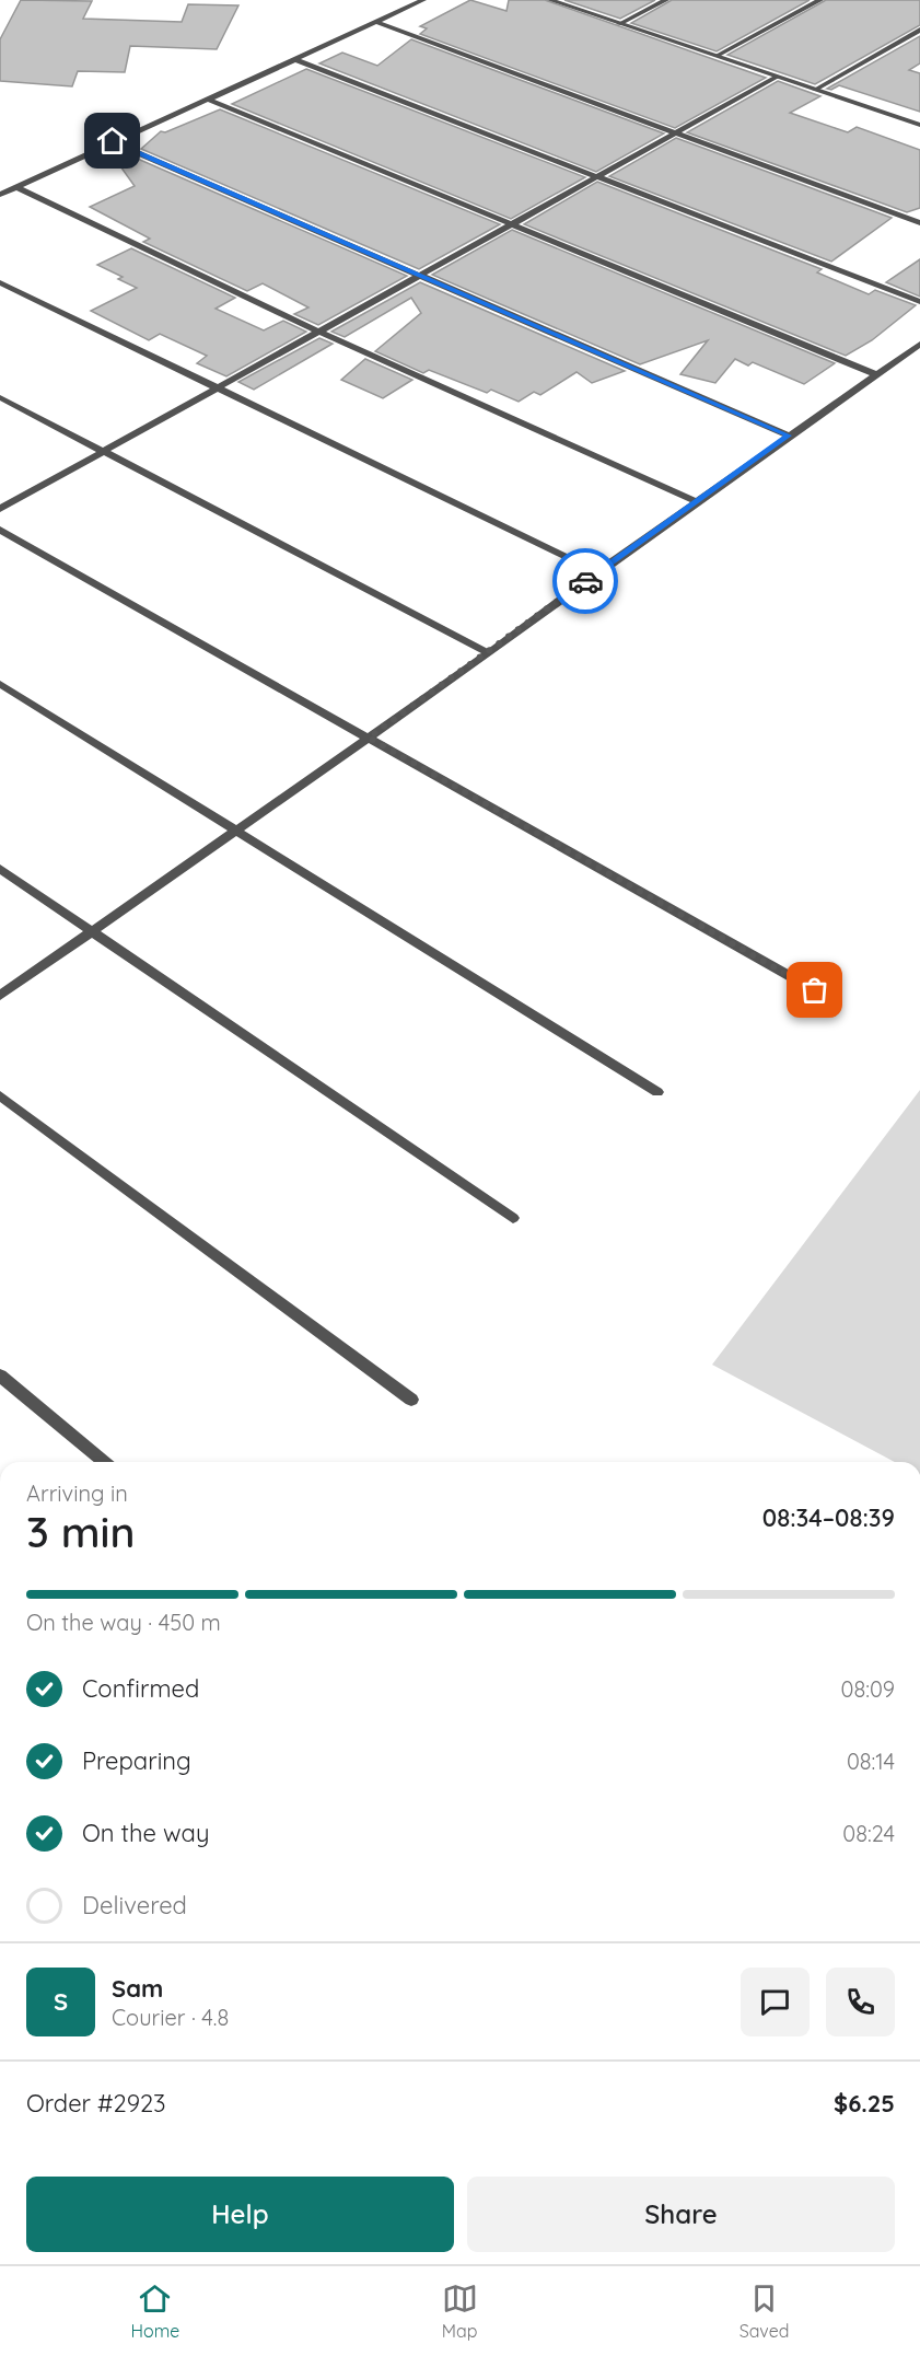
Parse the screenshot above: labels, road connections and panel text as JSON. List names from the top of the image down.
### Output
{
  "page": {
    "heading": ["3 min", "Arriving in", "08:34–08:39"],
    "panel": [
      "Sam",
      "Courier · 4.8",
      "Order #2923",
      "$6.25"
    ],
    "bar": "On the way · 450 m",
    "list": [
      ["Confirmed", "08:09"],
      ["Preparing", "08:14"],
      ["On the way", "08:24"],
      "Delivered"
    ],
    "round": "S",
    "buttons": ["Help", "Share"],
    "tabs": ["Home", "Map", "Saved"]
  }
}
